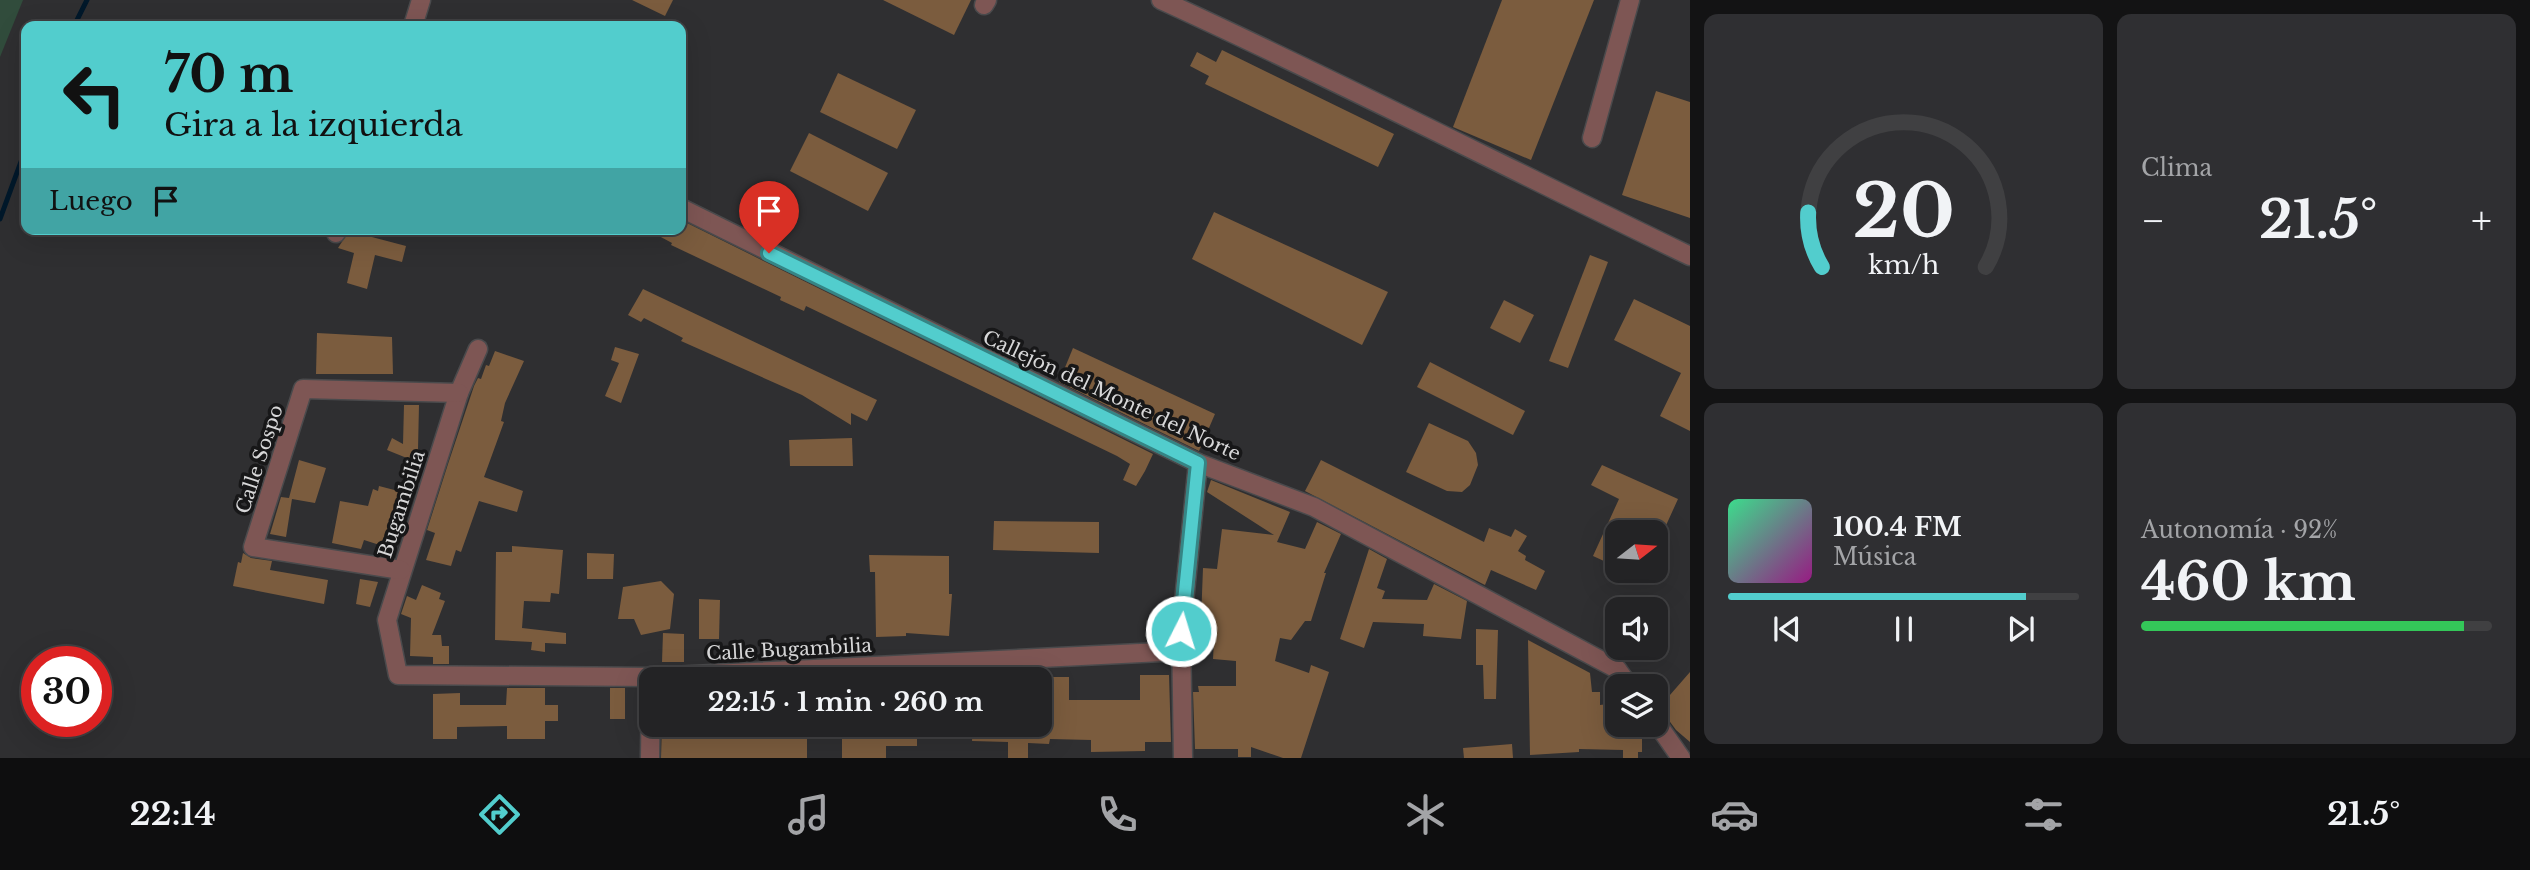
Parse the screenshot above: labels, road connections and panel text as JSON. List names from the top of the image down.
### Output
{
  "streets": {
    "street": [
      "Callejón del Monte del Norte",
      "Calle Sospo",
      "Bugambilia",
      "Calle Bugambilia"
    ]
  },
  "crossings": [
    ["Calle Sospo", "Bugambilia"],
    ["Bugambilia", "Calle Bugambilia"]
  ],
  "north": "right",
  "page": {
    "tile": [
      "Clima",
      ["Autonomía · 92%", "460 km"]
    ],
    "turn": ["70 m", "Gira a la izquierda"],
    "then": "Luego",
    "heat": ["−", "21.5°", "+"],
    "song": ["100.4 FM", "Música"],
    "limit": "30",
    "trip": "22:15 · 1 min · 260 m",
    "tabs": ["22:14", "21.5°"],
    "gauge": ["20", "km/h"]
  }
}
